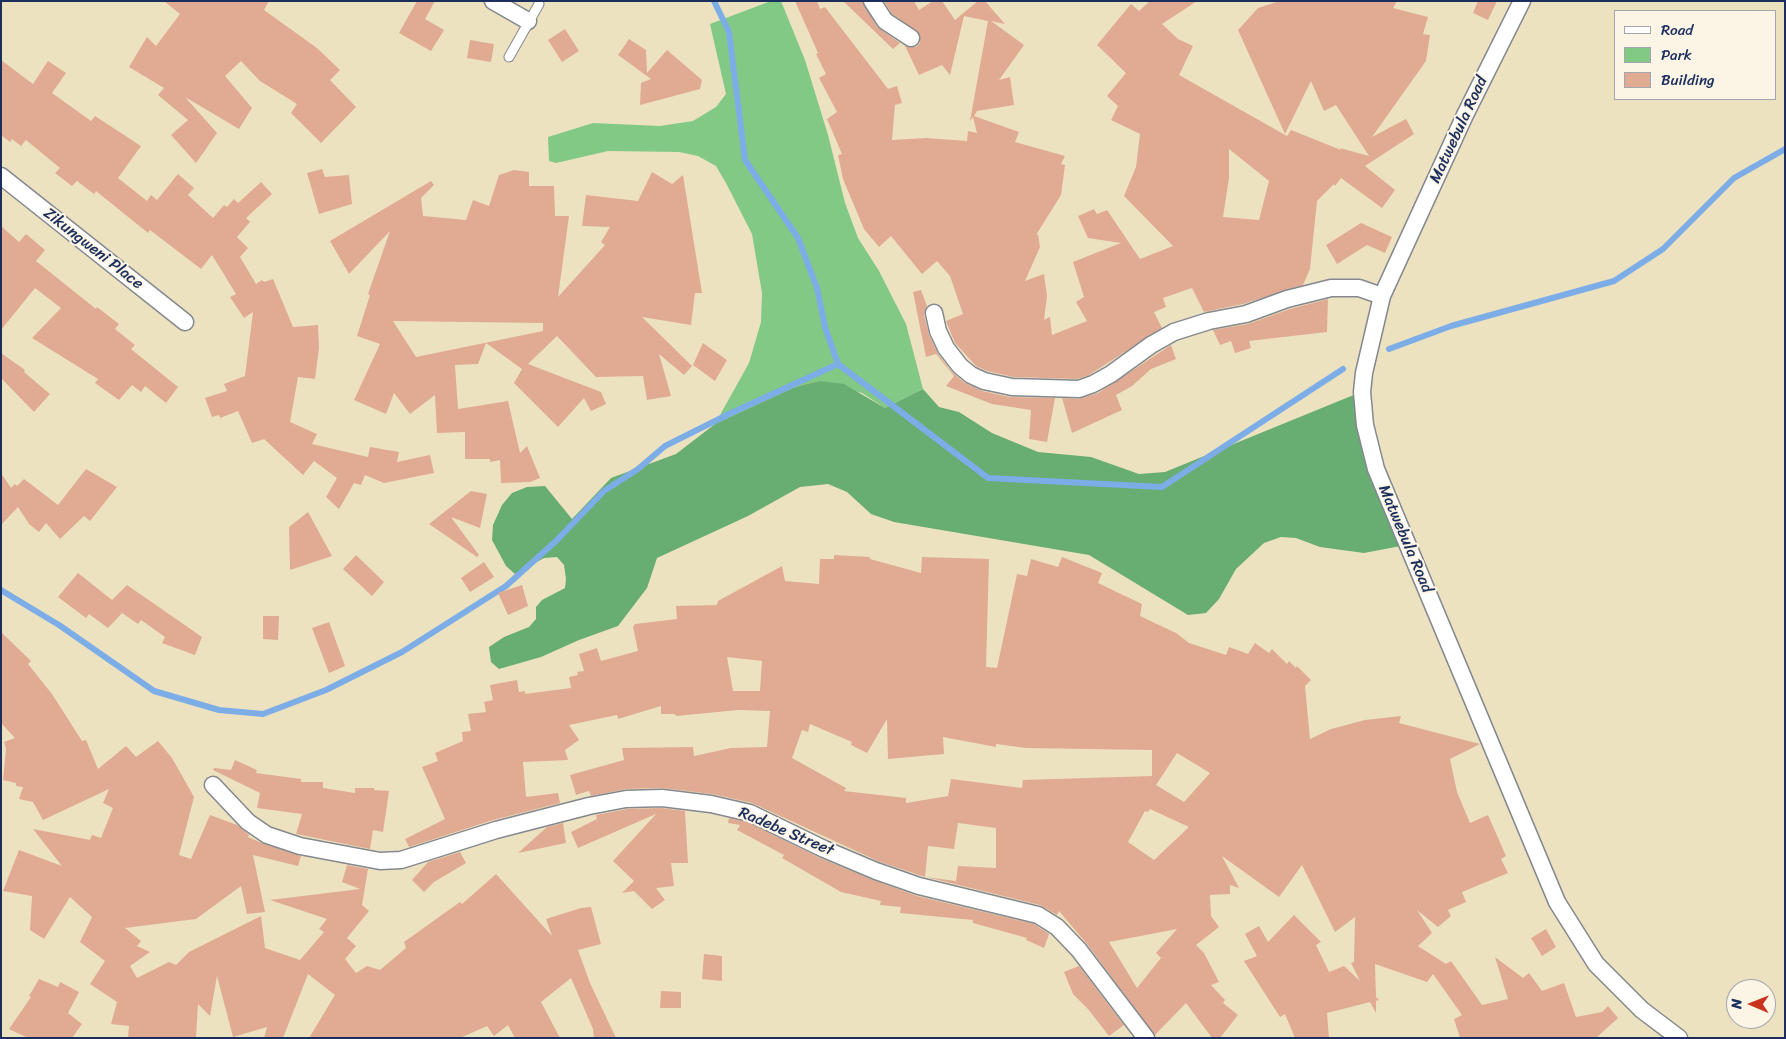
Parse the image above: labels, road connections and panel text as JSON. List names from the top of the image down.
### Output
{
  "streets": {
    "street": ["Matwebula Road", "Zikungweni Place", "Radebe Street"]
  },
  "legend": ["Road", "Park", "Building"],
  "north": "left"
}
